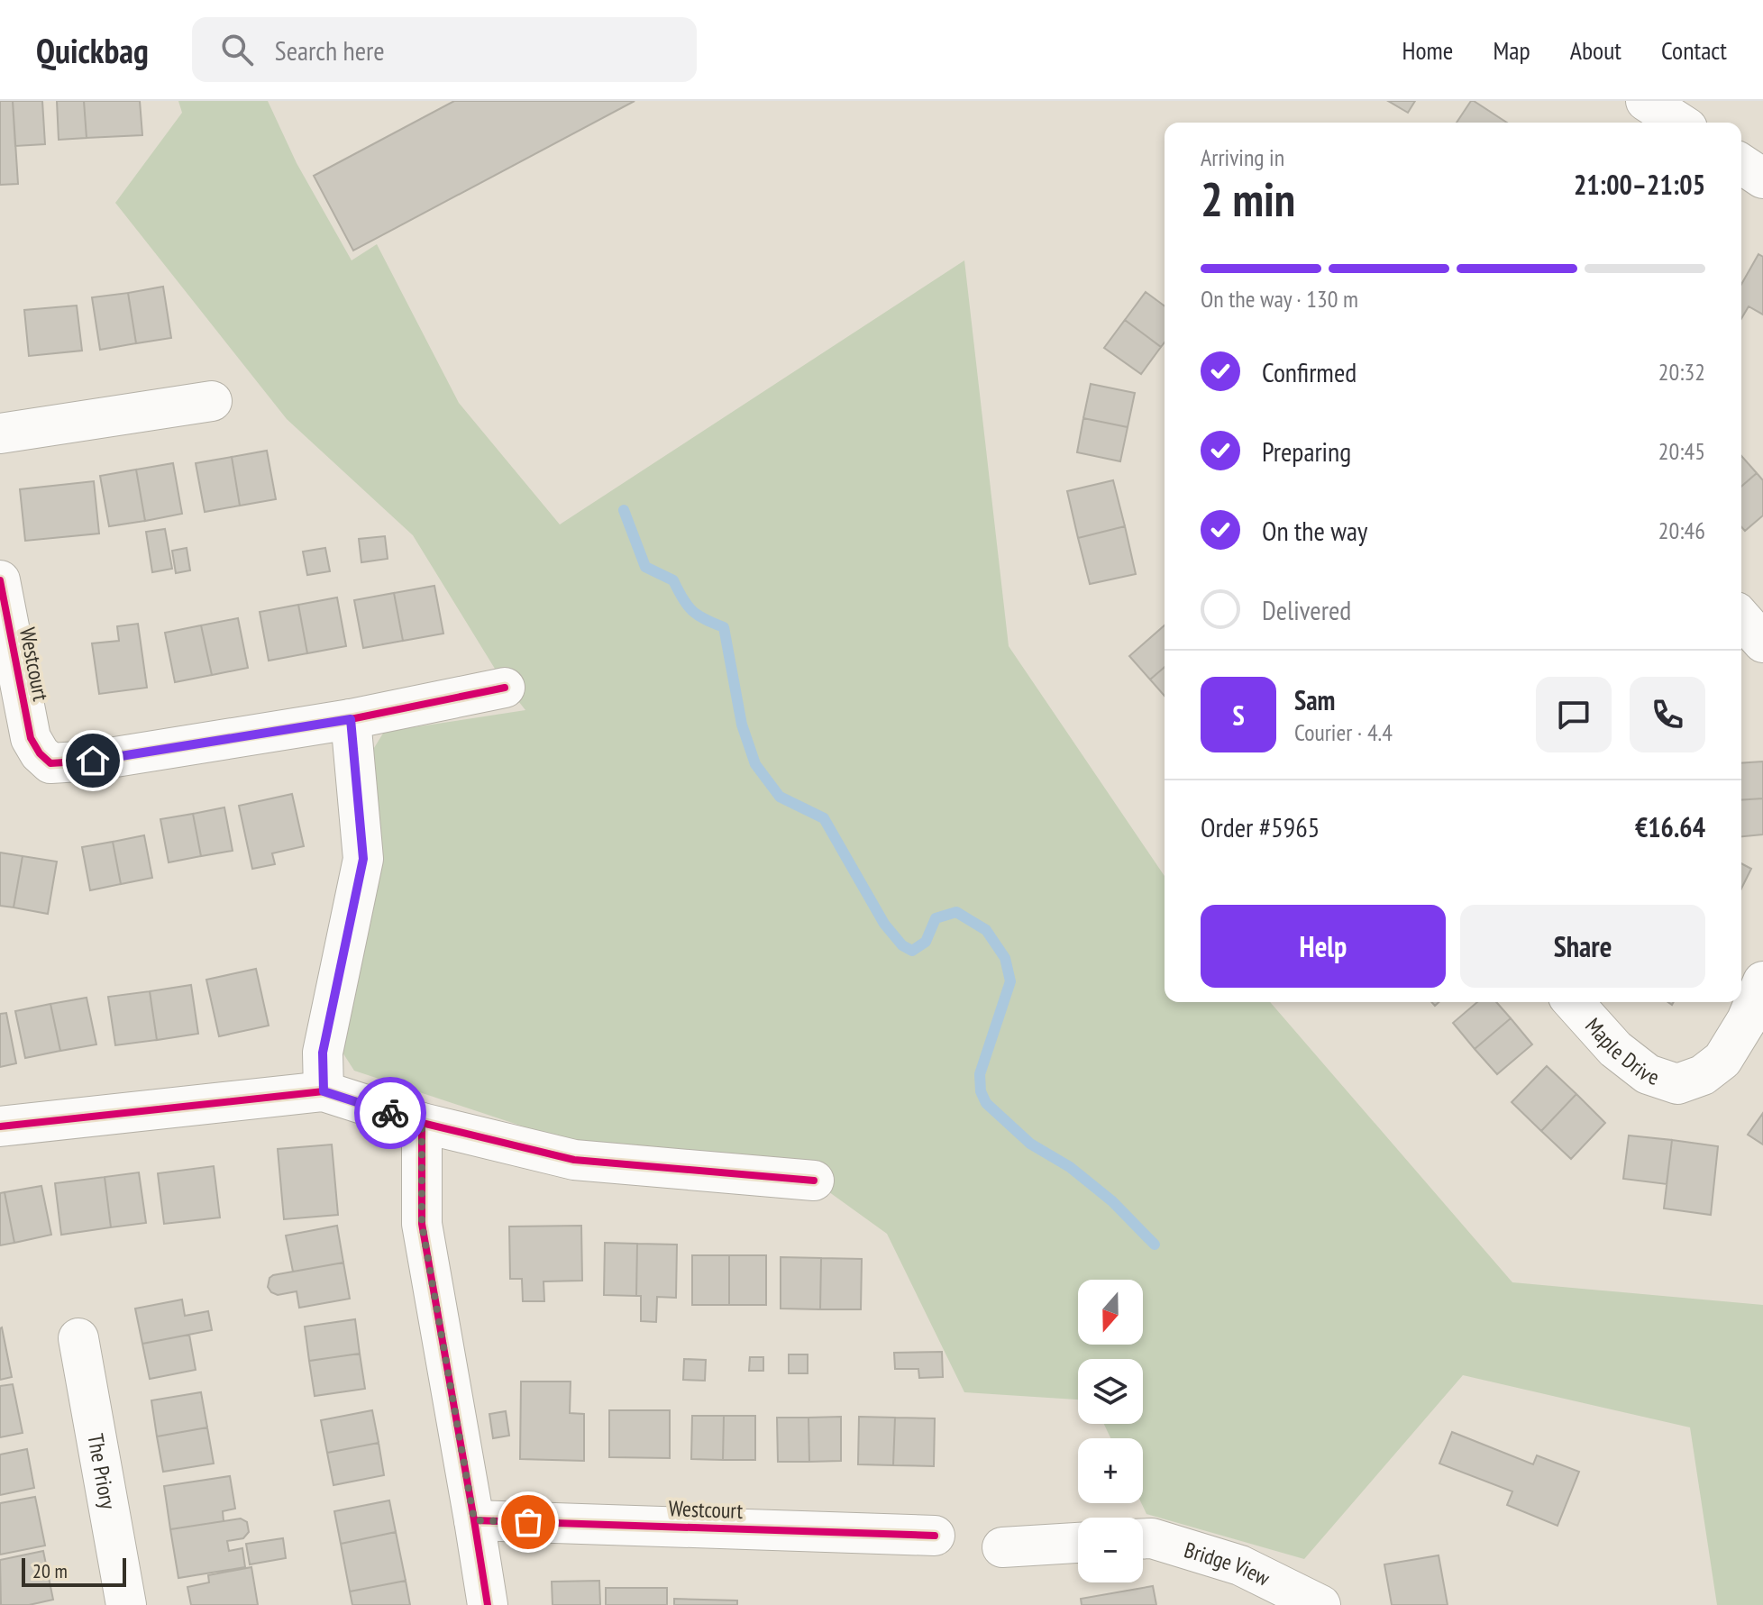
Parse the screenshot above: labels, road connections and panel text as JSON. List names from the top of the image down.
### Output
{
  "streets": {
    "street": [
      "Westcourt",
      "Maple Drive",
      "The Priory",
      "Bridge View"
    ]
  },
  "scale_bar": "20 m",
  "north": "bottom",
  "page": {
    "header": "Quickbag",
    "search": "Search here",
    "nav": [
      "Home",
      "Map",
      "About",
      "Contact"
    ],
    "heading": ["2 min", "Arriving in", "21:00–21:05"],
    "panel": [
      "Sam",
      "Courier · 4.4",
      "Order #5965",
      "€16.64"
    ],
    "bar": "On the way · 130 m",
    "list": [
      ["Confirmed", "20:32"],
      ["Preparing", "20:45"],
      ["On the way", "20:46"],
      "Delivered"
    ],
    "round": "S",
    "buttons": ["Help", "Share"],
    "map_buttons": ["+", "−"],
    "scale": "20 m"
  }
}
